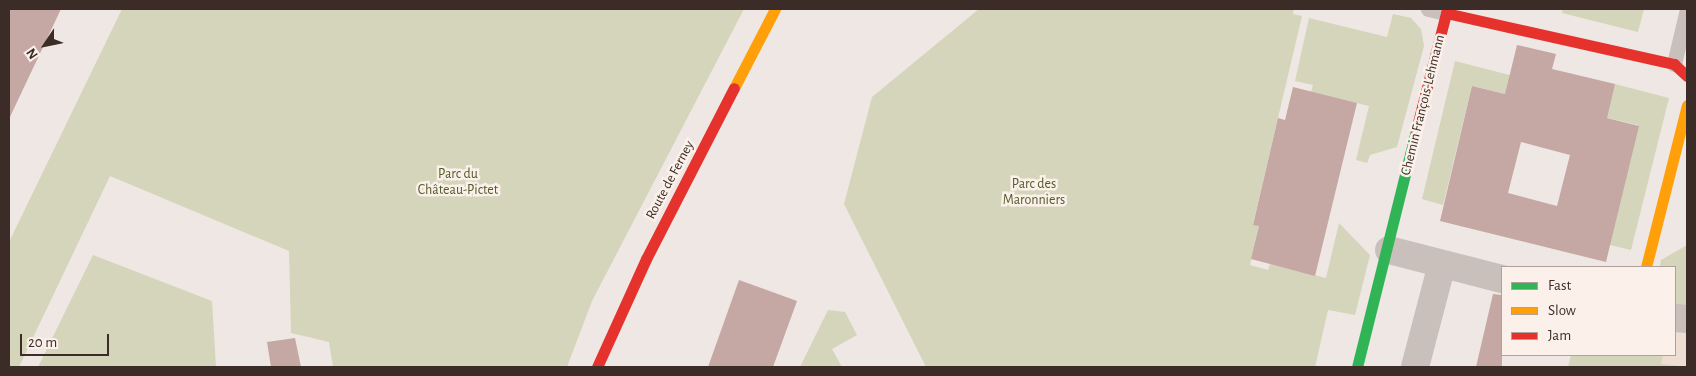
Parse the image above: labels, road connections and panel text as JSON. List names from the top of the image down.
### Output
{
  "streets": {
    "street": ["Chemin François-Lehmann", "Route de Ferney"]
  },
  "parks": ["Parc du Château-Pictet", "Parc des Maronniers"],
  "legend": ["Fast", "Slow", "Jam"],
  "scale_bar": "20 m",
  "north": "bottom left"
}
